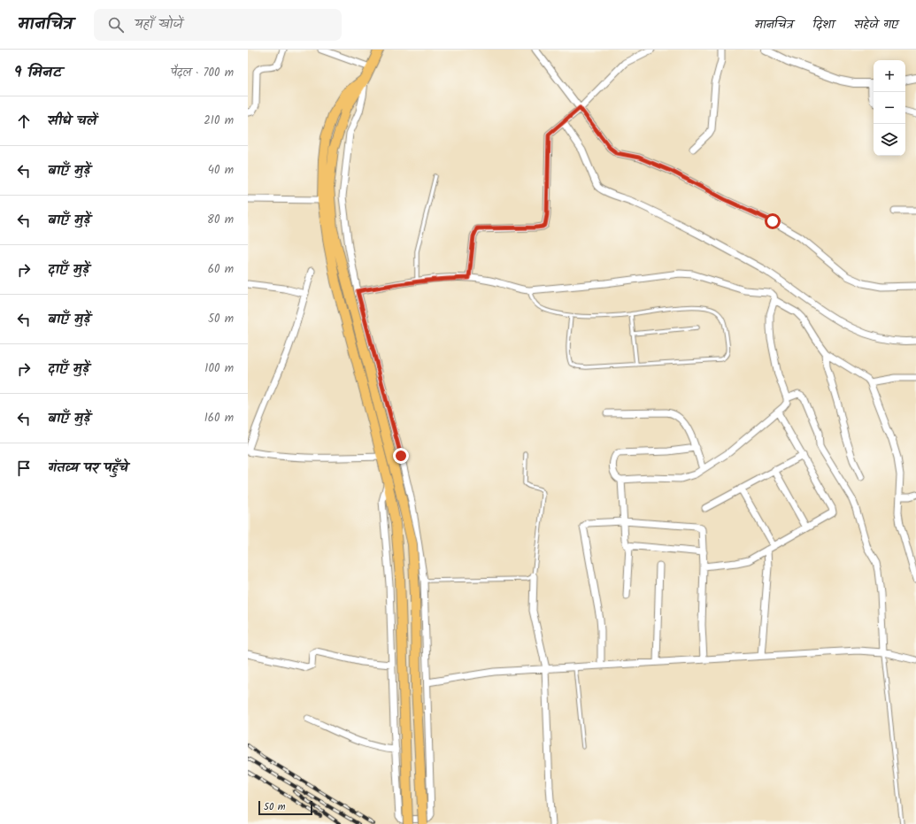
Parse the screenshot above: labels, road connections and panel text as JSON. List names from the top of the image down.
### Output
{
  "scale_bar": "50 m",
  "page": {
    "header": "मानचित्र",
    "search": "यहाँ खोजें",
    "nav": ["मानचित्र", "दिशा", "सहेजे गए"],
    "heading": ["9 मिनट", "पैदल · 700 m"],
    "map_buttons": ["+", "−"],
    "list": [
      ["सीधे चलें", "210 m"],
      ["बाएँ मुड़ें", "40 m"],
      ["बाएँ मुड़ें", "80 m"],
      ["दाएँ मुड़ें", "60 m"],
      ["बाएँ मुड़ें", "50 m"],
      ["दाएँ मुड़ें", "100 m"],
      ["बाएँ मुड़ें", "160 m"],
      "गंतव्य पर पहुँचे"
    ],
    "scale": "50 m"
  }
}
